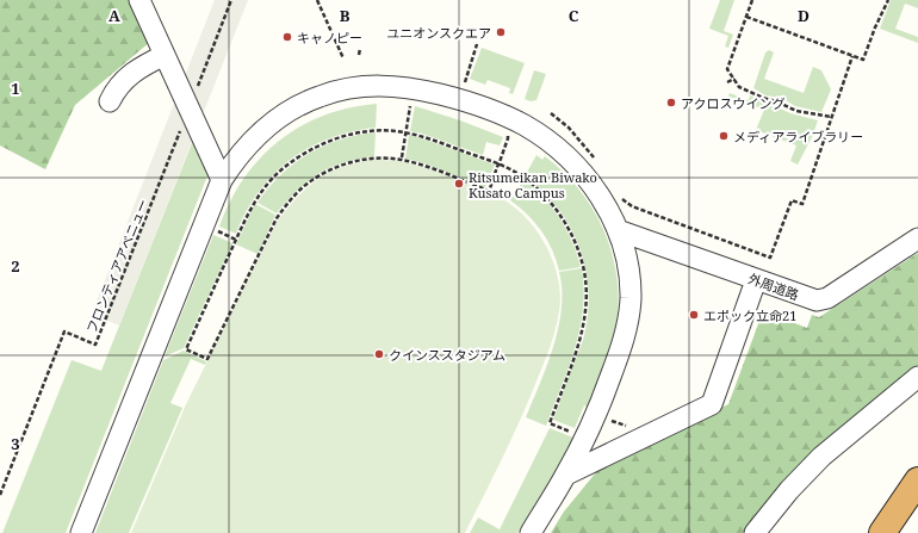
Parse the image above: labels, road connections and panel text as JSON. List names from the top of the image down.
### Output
{
  "streets": {
    "street": ["外周道路"],
    "path": ["フロンティアアベニュー"]
  },
  "places": [
    "ユニオンスクエア",
    "キャノピー",
    "アクロスウイング",
    "メディアライブラリー",
    "Ritsumeikan Biwako Kusato Campus",
    "エポック立命21",
    "クインススタジアム"
  ],
  "grid": {
    "columns": [
      "A",
      "B",
      "C",
      "D"
    ],
    "rows": ["1", "2", "3"]
  }
}
